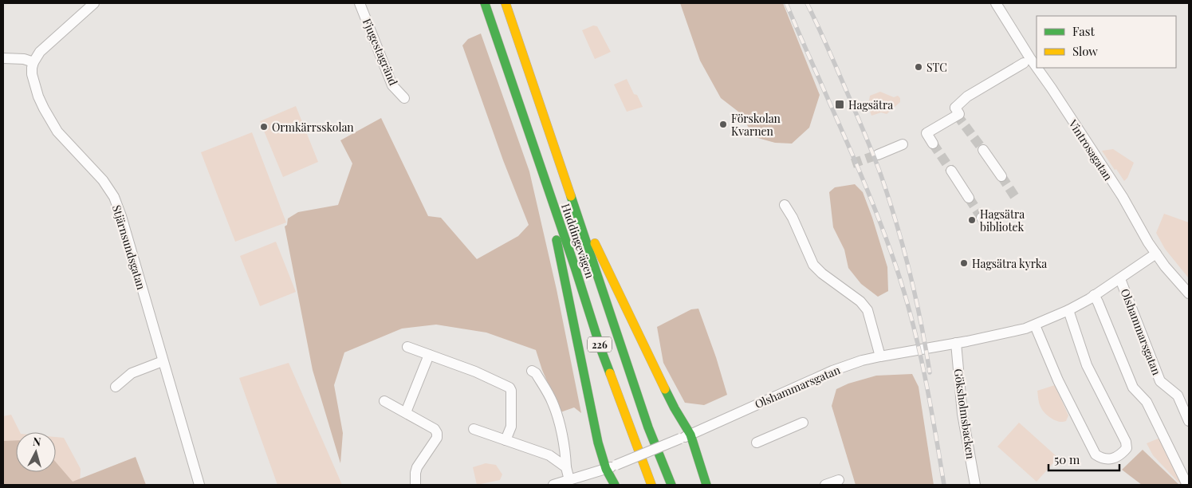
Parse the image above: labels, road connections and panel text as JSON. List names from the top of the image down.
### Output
{
  "streets": {
    "main road": ["Huddingevägen", "226"],
    "street": [
      "Fjugestagränd",
      "Vintrosagatan",
      "Stjärnsundsgatan",
      "Olshammarsgatan",
      "Göksholmsbacken"
    ]
  },
  "crossings": [
    ["Vintrosagatan", "Olshammarsgatan"],
    ["Olshammarsgatan", "Göksholmsbacken"]
  ],
  "places": {
    "other": [
      "STC",
      "Förskolan Kvarnen",
      "Ormkärrsskolan",
      "Hagsätra bibliotek",
      "Hagsätra kyrka"
    ],
    "transit": ["Hagsätra"]
  },
  "legend": ["Fast", "Slow"],
  "scale_bar": "50 m",
  "north": "top"
}
